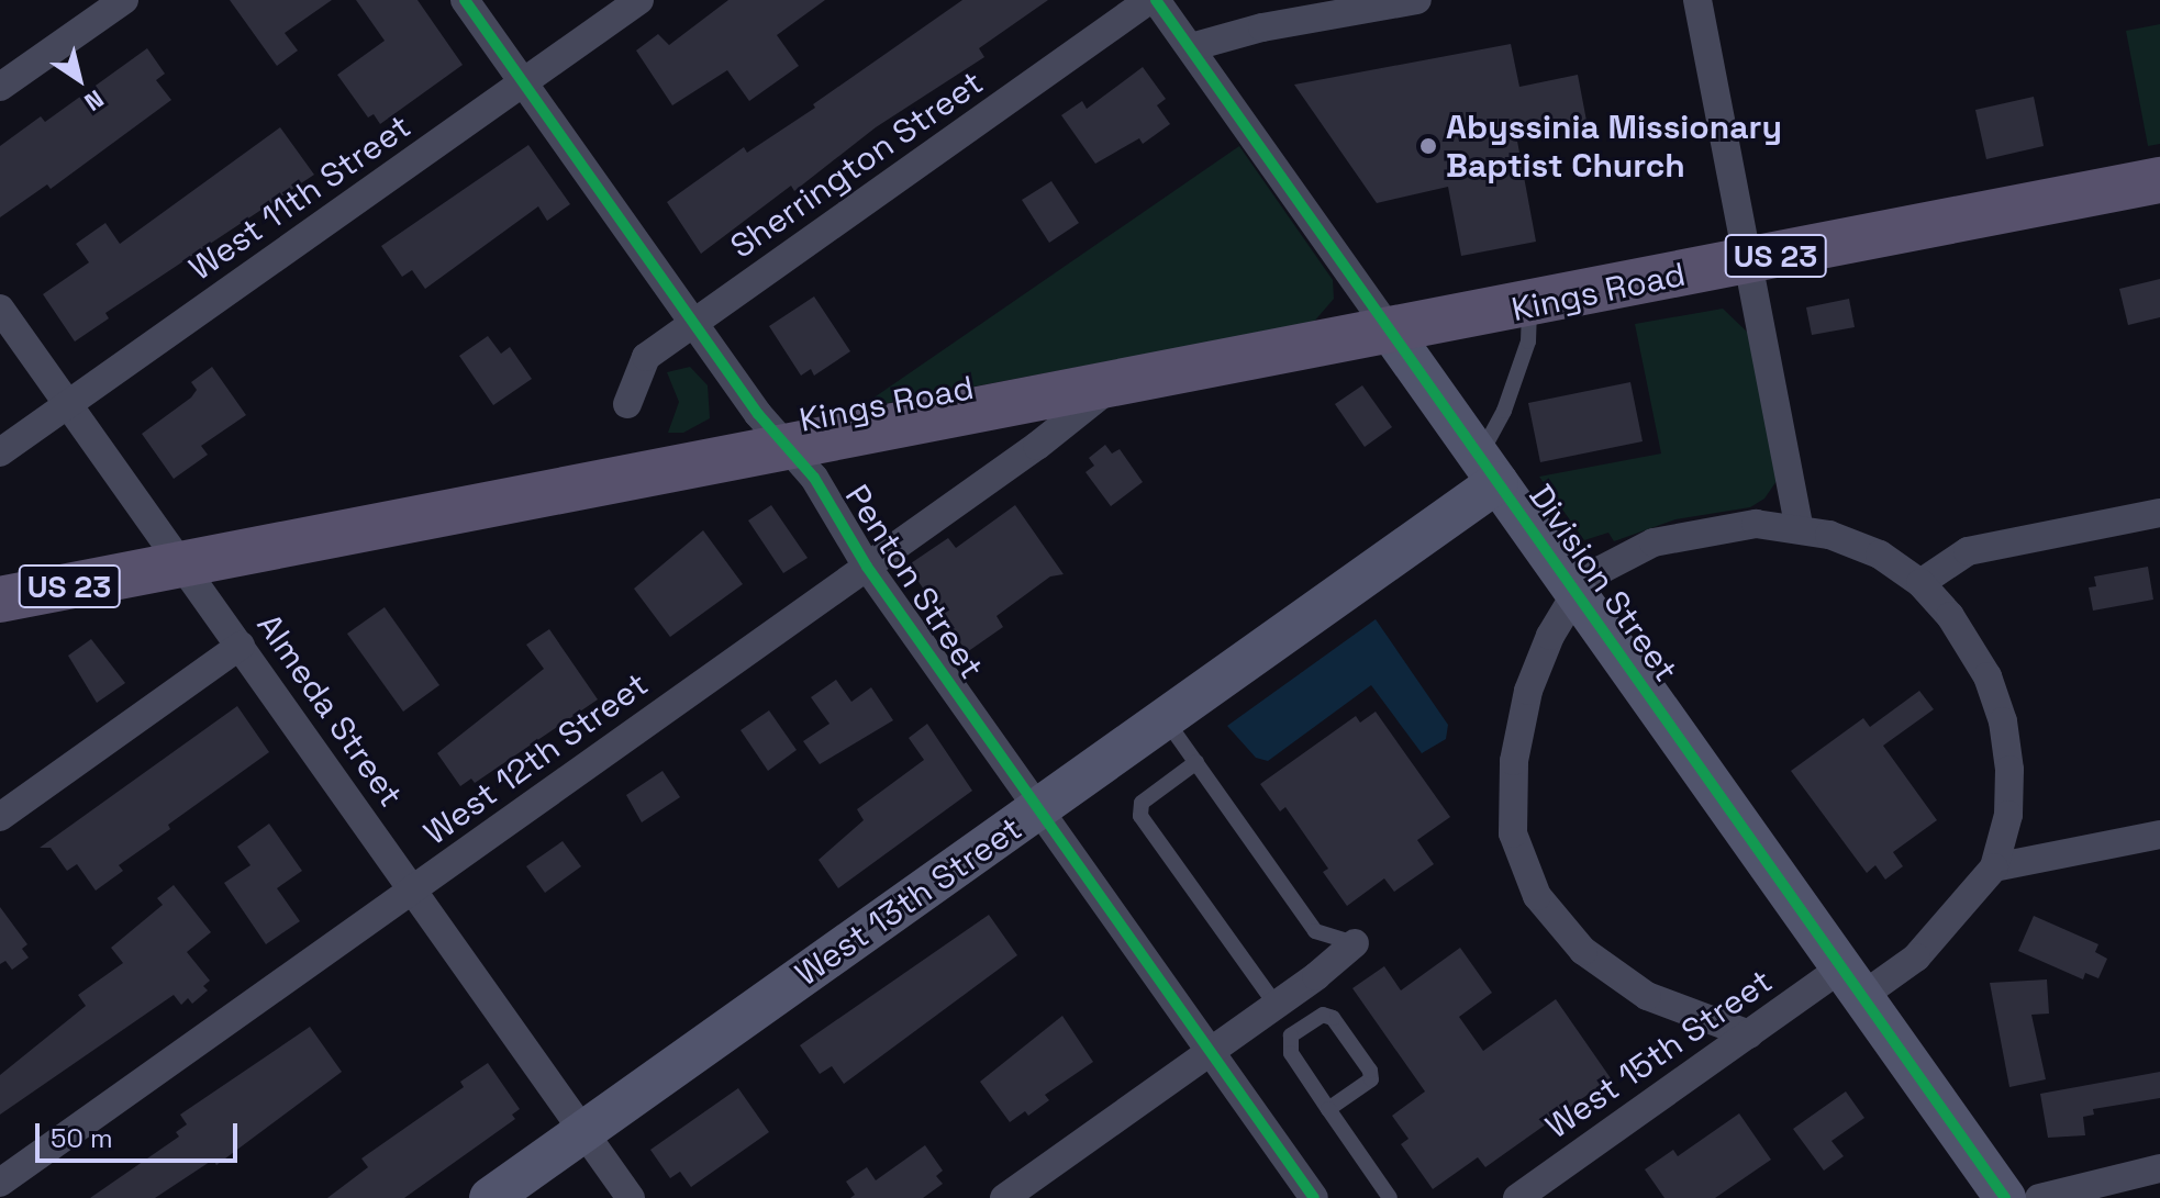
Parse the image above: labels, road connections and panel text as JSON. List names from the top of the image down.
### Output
{
  "streets": {
    "main road": ["US 23", "Kings Road"],
    "street": [
      "Sherrington Street",
      "West 11th Street",
      "Penton Street",
      "Division Street",
      "Almeda Street",
      "West 12th Street",
      "West 13th Street",
      "West 15th Street"
    ]
  },
  "crossings": [
    ["Sherrington Street", "Penton Street"],
    ["West 11th Street", "Penton Street"],
    ["West 11th Street", "Almeda Street"],
    ["Kings Road", "Penton Street"],
    ["Kings Road", "Division Street"],
    ["Kings Road", "Almeda Street"],
    ["Kings Road", "West 12th Street"],
    ["Penton Street", "West 12th Street"],
    ["Penton Street", "West 13th Street"],
    ["Division Street", "West 13th Street"],
    ["Division Street", "West 15th Street"],
    ["Almeda Street", "West 12th Street"],
    ["Almeda Street", "West 13th Street"]
  ],
  "places": ["Abyssinia Missionary Baptist Church"],
  "scale_bar": "50 m",
  "north": "bottom right"
}
